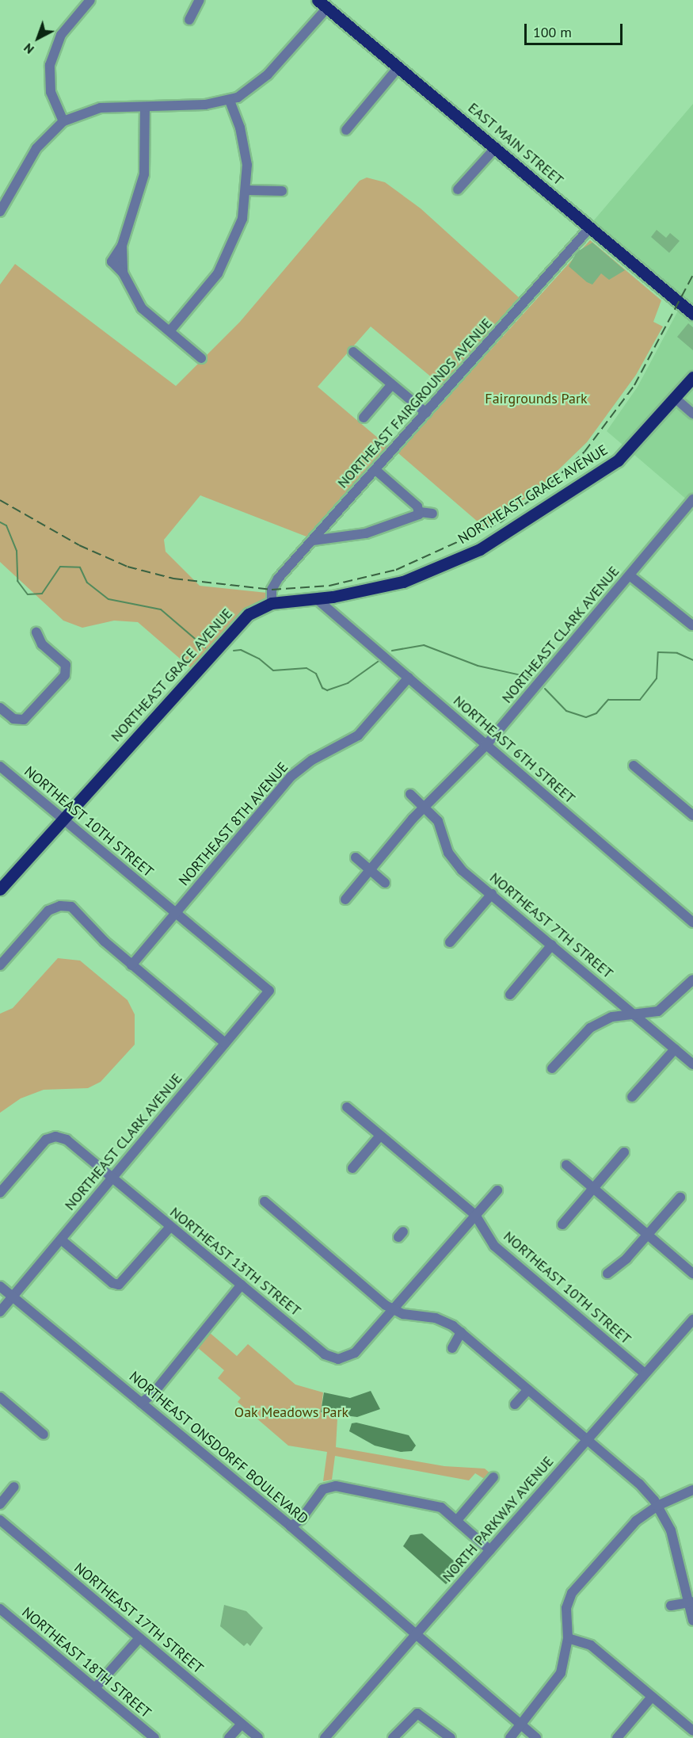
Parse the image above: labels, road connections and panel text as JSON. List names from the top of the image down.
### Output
{
  "streets": {
    "main road": ["EAST MAIN STREET", "NORTHEAST GRACE AVENUE"],
    "street": [
      "NORTHEAST FAIRGROUNDS AVENUE",
      "NORTHEAST CLARK AVENUE",
      "NORTHEAST 6TH STREET",
      "NORTHEAST 10TH STREET",
      "NORTHEAST 8TH AVENUE",
      "NORTHEAST 7TH STREET",
      "NORTHEAST 13TH STREET",
      "NORTHEAST ONSDORFF BOULEVARD",
      "NORTH PARKWAY AVENUE",
      "NORTHEAST 17TH STREET",
      "NORTHEAST 18TH STREET"
    ]
  },
  "crossings": [
    ["EAST MAIN STREET", "NORTHEAST FAIRGROUNDS AVENUE"],
    ["NORTHEAST FAIRGROUNDS AVENUE", "NORTHEAST GRACE AVENUE"],
    ["NORTHEAST GRACE AVENUE", "NORTHEAST 6TH STREET"],
    ["NORTHEAST GRACE AVENUE", "NORTHEAST 10TH STREET"],
    ["NORTHEAST CLARK AVENUE", "NORTHEAST 6TH STREET"],
    ["NORTHEAST CLARK AVENUE", "NORTHEAST 10TH STREET"],
    ["NORTHEAST CLARK AVENUE", "NORTHEAST 7TH STREET"],
    ["NORTHEAST CLARK AVENUE", "NORTHEAST 13TH STREET"],
    ["NORTHEAST CLARK AVENUE", "NORTHEAST ONSDORFF BOULEVARD"],
    ["NORTHEAST 6TH STREET", "NORTHEAST 8TH AVENUE"],
    ["NORTHEAST 10TH STREET", "NORTHEAST 8TH AVENUE"],
    ["NORTHEAST 10TH STREET", "NORTH PARKWAY AVENUE"],
    ["NORTHEAST ONSDORFF BOULEVARD", "NORTH PARKWAY AVENUE"]
  ],
  "parks": ["Fairgrounds Park", "Oak Meadows Park"],
  "scale_bar": "100 m",
  "north": "bottom left"
}
